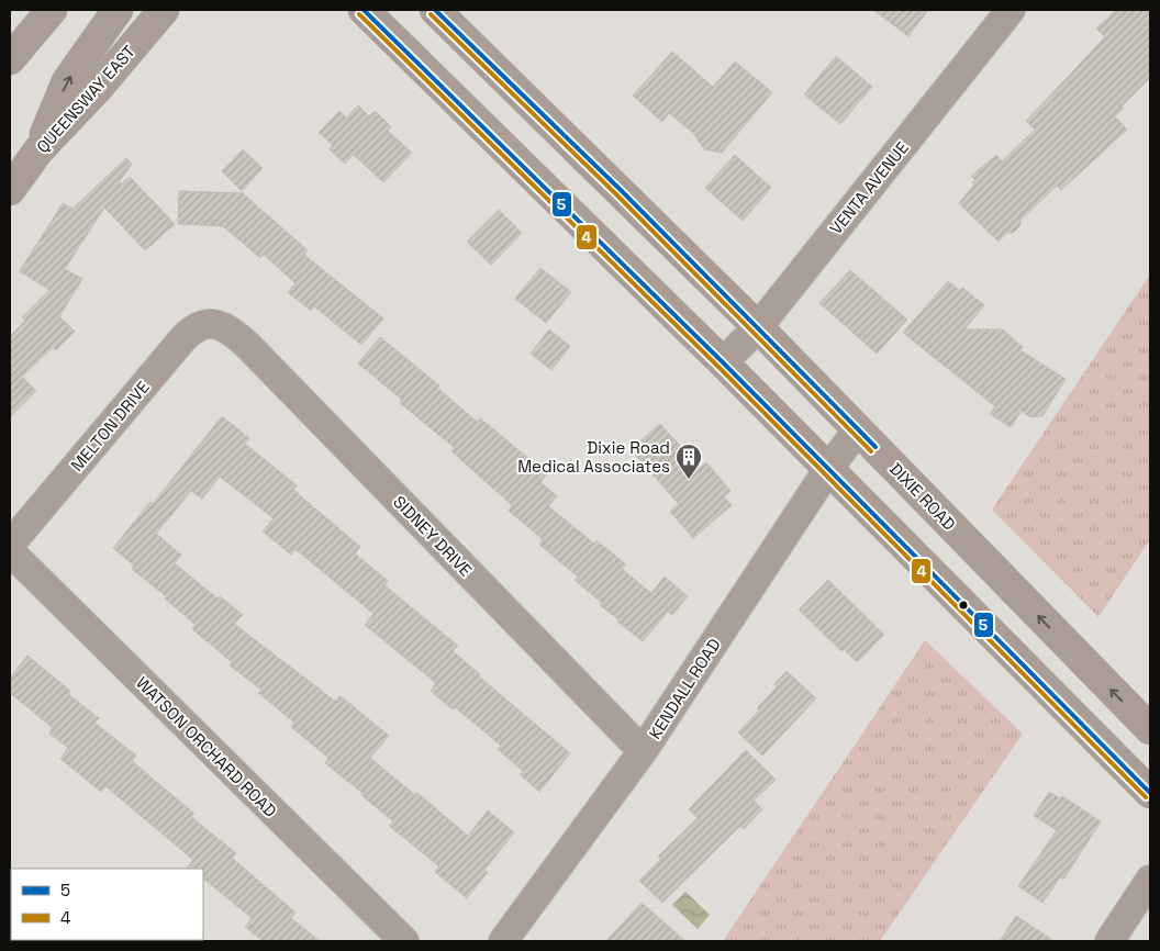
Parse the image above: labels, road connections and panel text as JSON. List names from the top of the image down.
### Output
{
  "streets": {
    "main road": ["QUEENSWAY EAST", "DIXIE ROAD"],
    "street": [
      "VENTA AVENUE",
      "MELTON DRIVE",
      "SIDNEY DRIVE",
      "KENDALL ROAD",
      "WATSON ORCHARD ROAD"
    ]
  },
  "crossings": [
    ["VENTA AVENUE", "DIXIE ROAD"],
    ["MELTON DRIVE", "SIDNEY DRIVE"],
    ["DIXIE ROAD", "KENDALL ROAD"],
    ["SIDNEY DRIVE", "KENDALL ROAD"]
  ],
  "places": {
    "building": ["Dixie Road Medical Associates"]
  },
  "lines": ["transit line 5", "transit line 4"],
  "legend": ["5", "4"]
}
